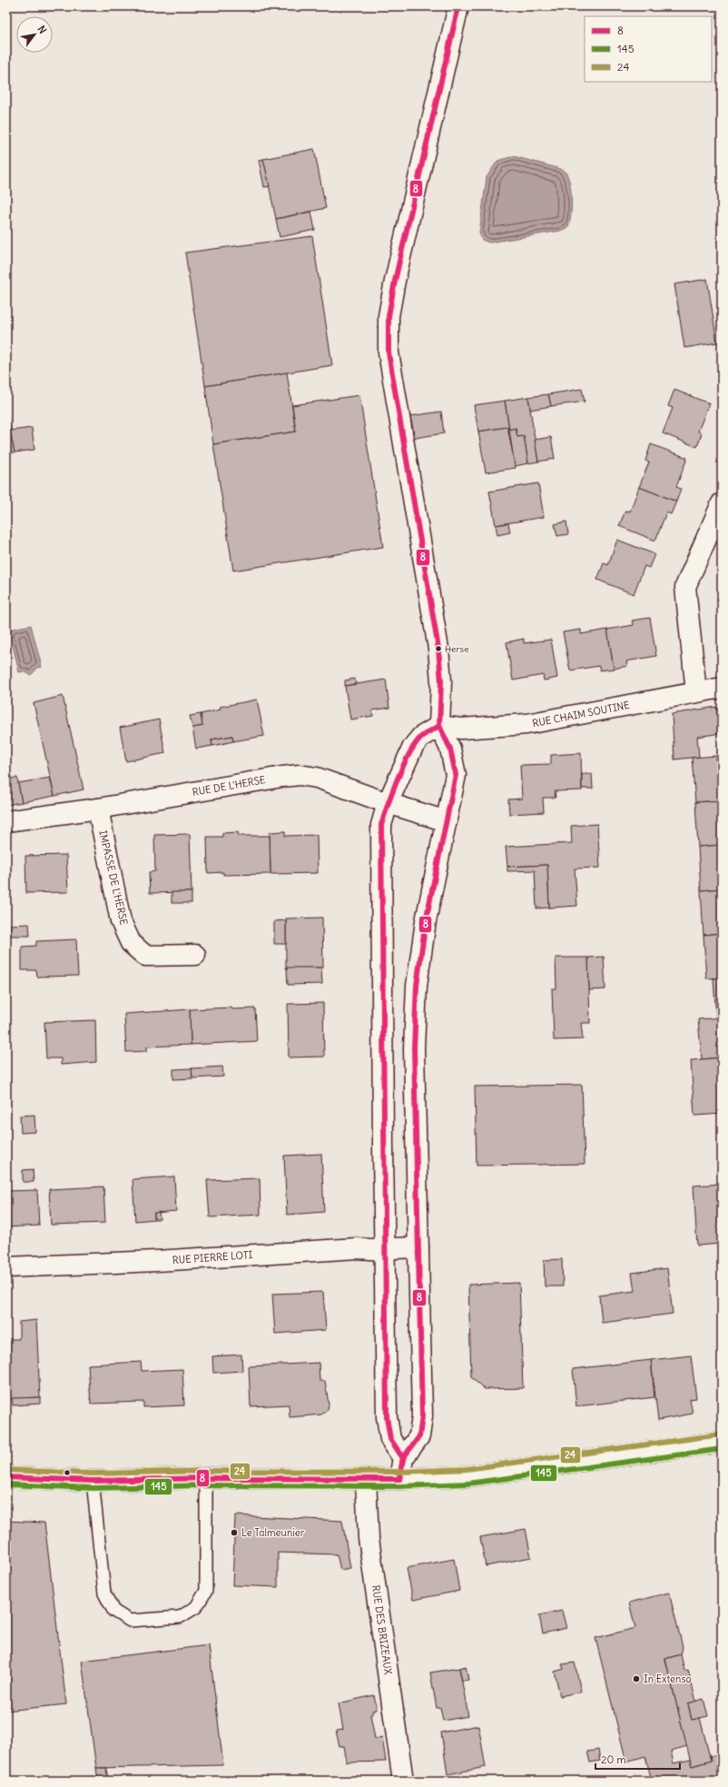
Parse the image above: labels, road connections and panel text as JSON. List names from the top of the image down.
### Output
{
  "streets": {
    "street": [
      "RUE CHAIM SOUTINE",
      "RUE DE L'HERSE",
      "IMPASSE DE L'HERSE",
      "RUE PIERRE LOTI",
      "RUE DES BRIZEAUX"
    ]
  },
  "crossings": [
    ["RUE DE L'HERSE", "IMPASSE DE L'HERSE"]
  ],
  "places": ["Herse", "Le Talmeunier", "In Extenso"],
  "lines": ["transit line 8", "transit line 24", "transit line 145"],
  "legend": ["8", "145", "24"],
  "scale_bar": "20 m",
  "north": "top right"
}
